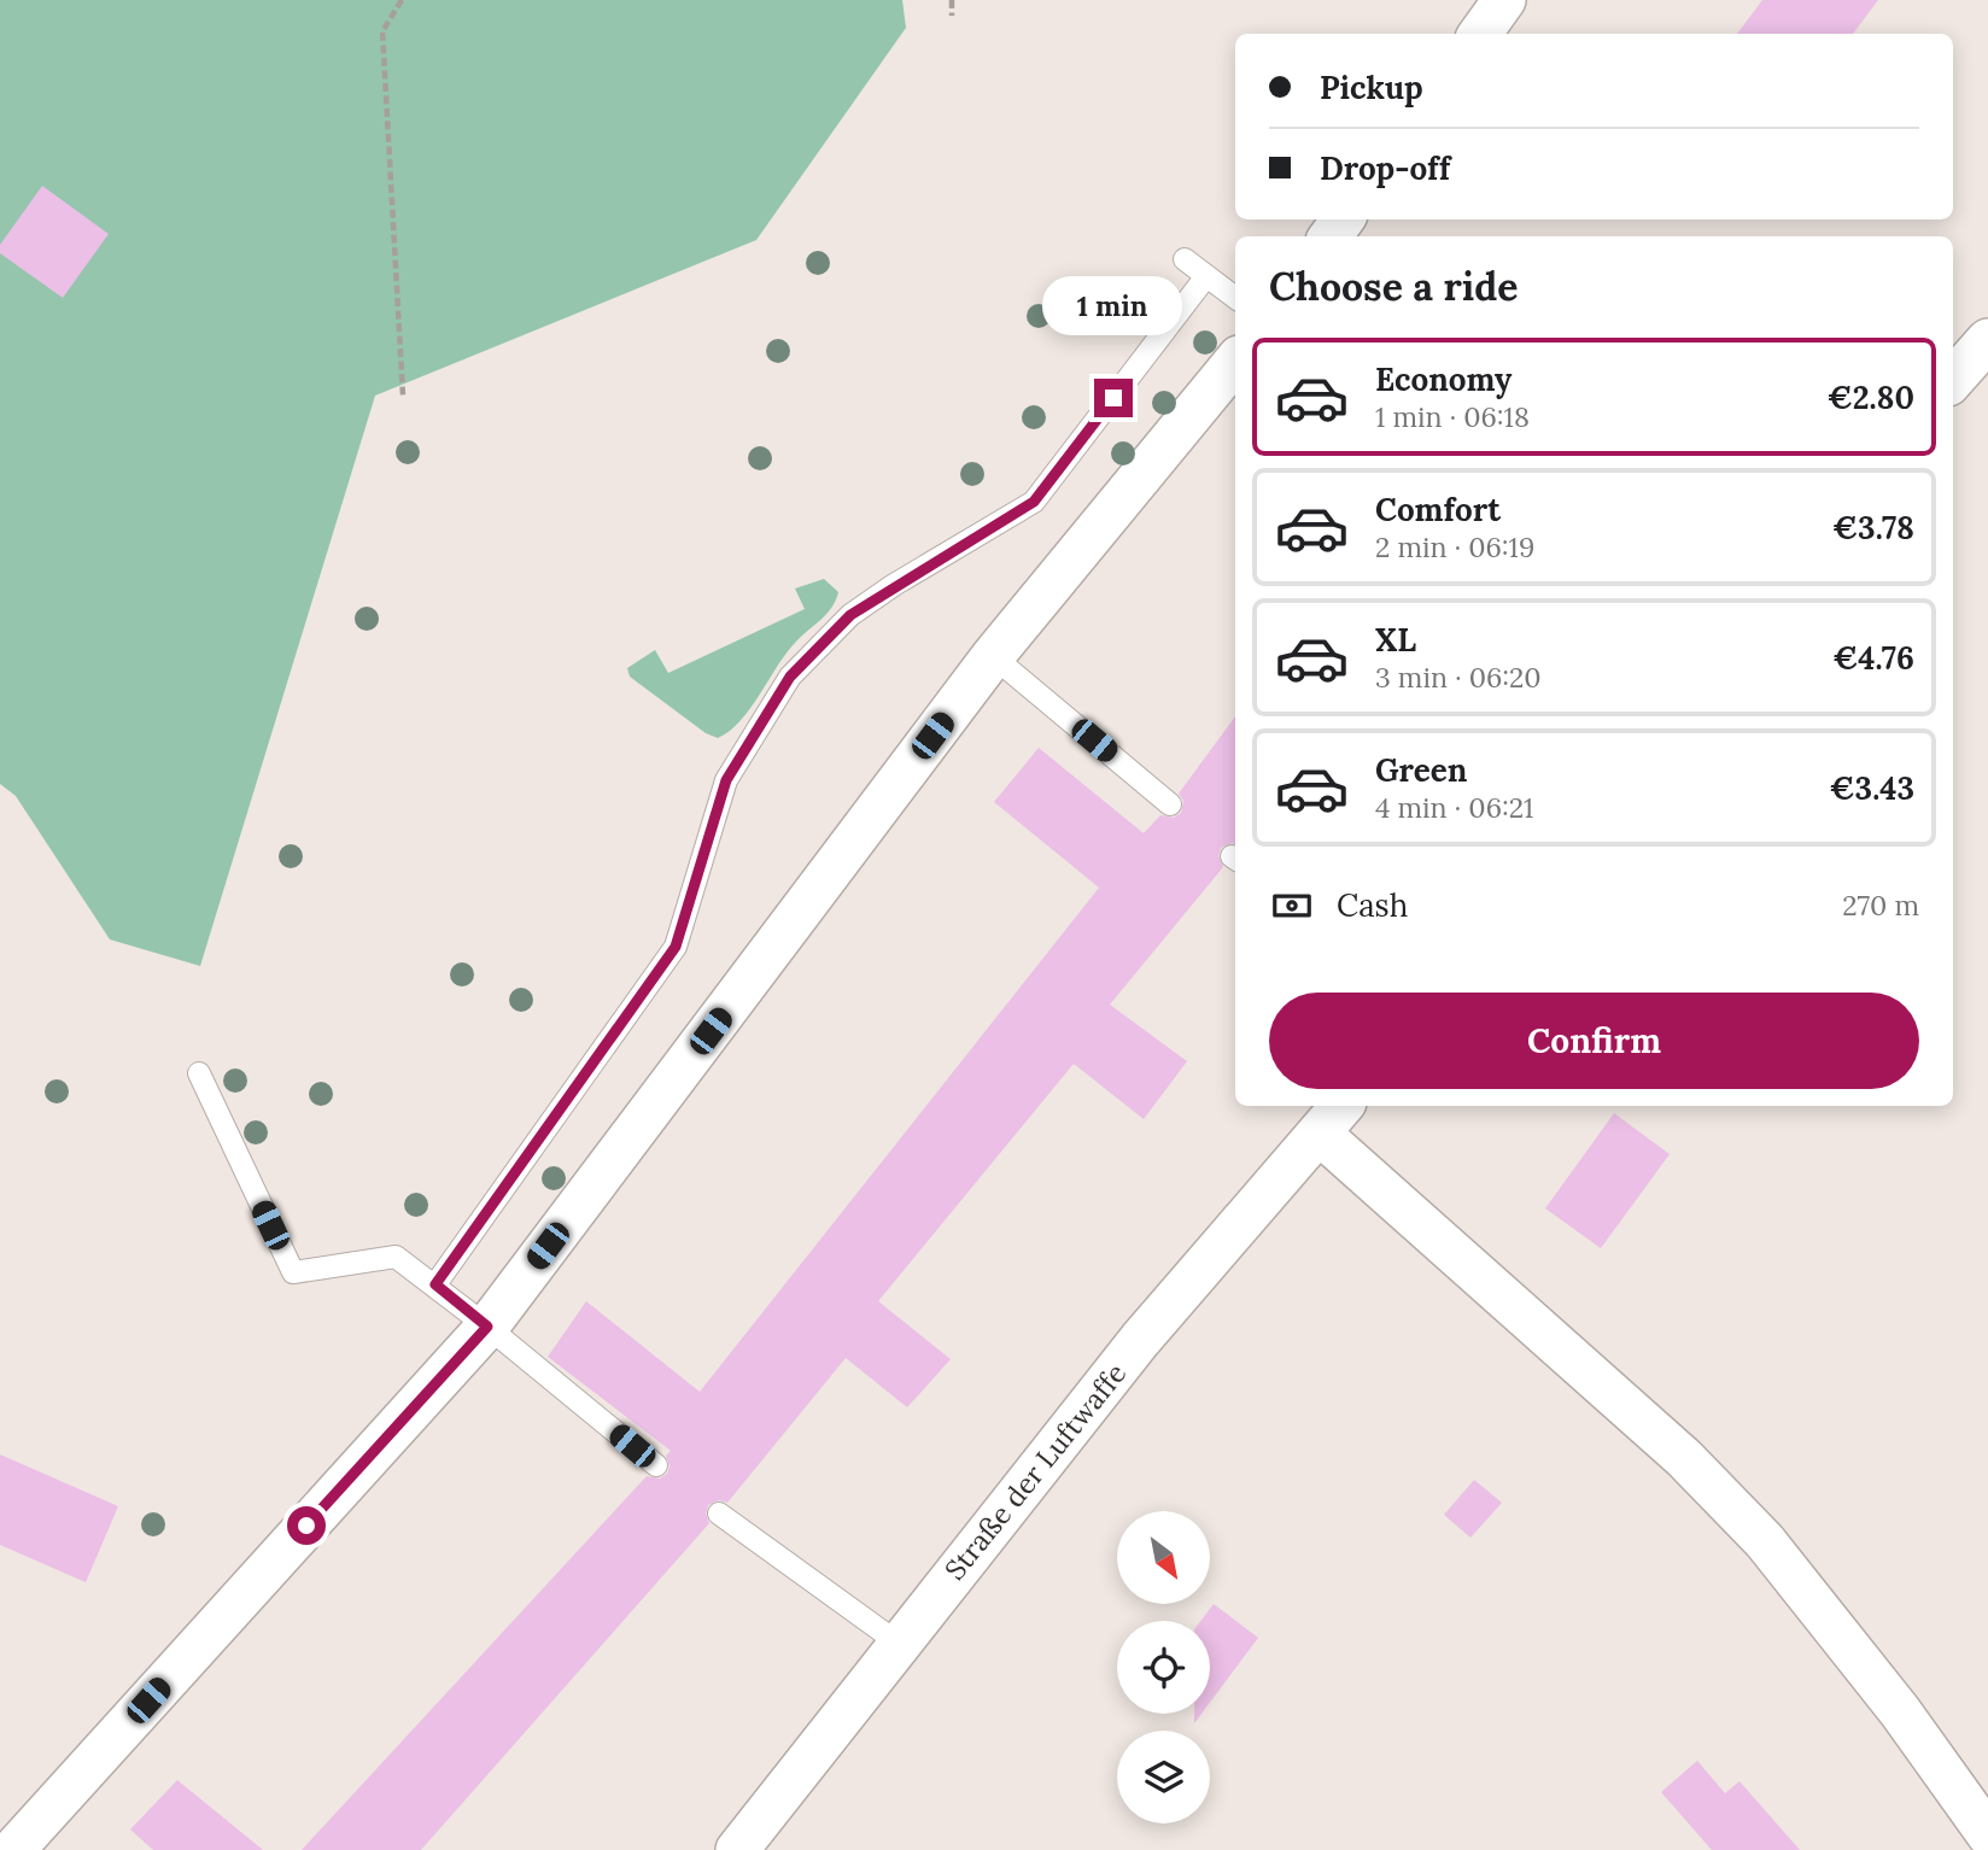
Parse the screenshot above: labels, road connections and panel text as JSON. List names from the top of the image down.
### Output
{
  "streets": {
    "street": ["Straße der Luftwaffe"]
  },
  "north": "bottom right",
  "page": {
    "banner": ["Pickup", "Drop-off"],
    "heading": "Choose a ride",
    "bubble": "1 min",
    "list": [
      {
        "name": "Economy",
        "note": "1 min · 06:18",
        "value": "€2.80"
      },
      {
        "name": "Comfort",
        "note": "2 min · 06:19",
        "value": "€3.78"
      },
      {
        "name": "XL",
        "note": "3 min · 06:20",
        "value": "€4.76"
      },
      {
        "name": "Green",
        "note": "4 min · 06:21",
        "value": "€3.43"
      }
    ],
    "pay": ["Cash", "270 m"],
    "buttons": "Confirm"
  }
}
